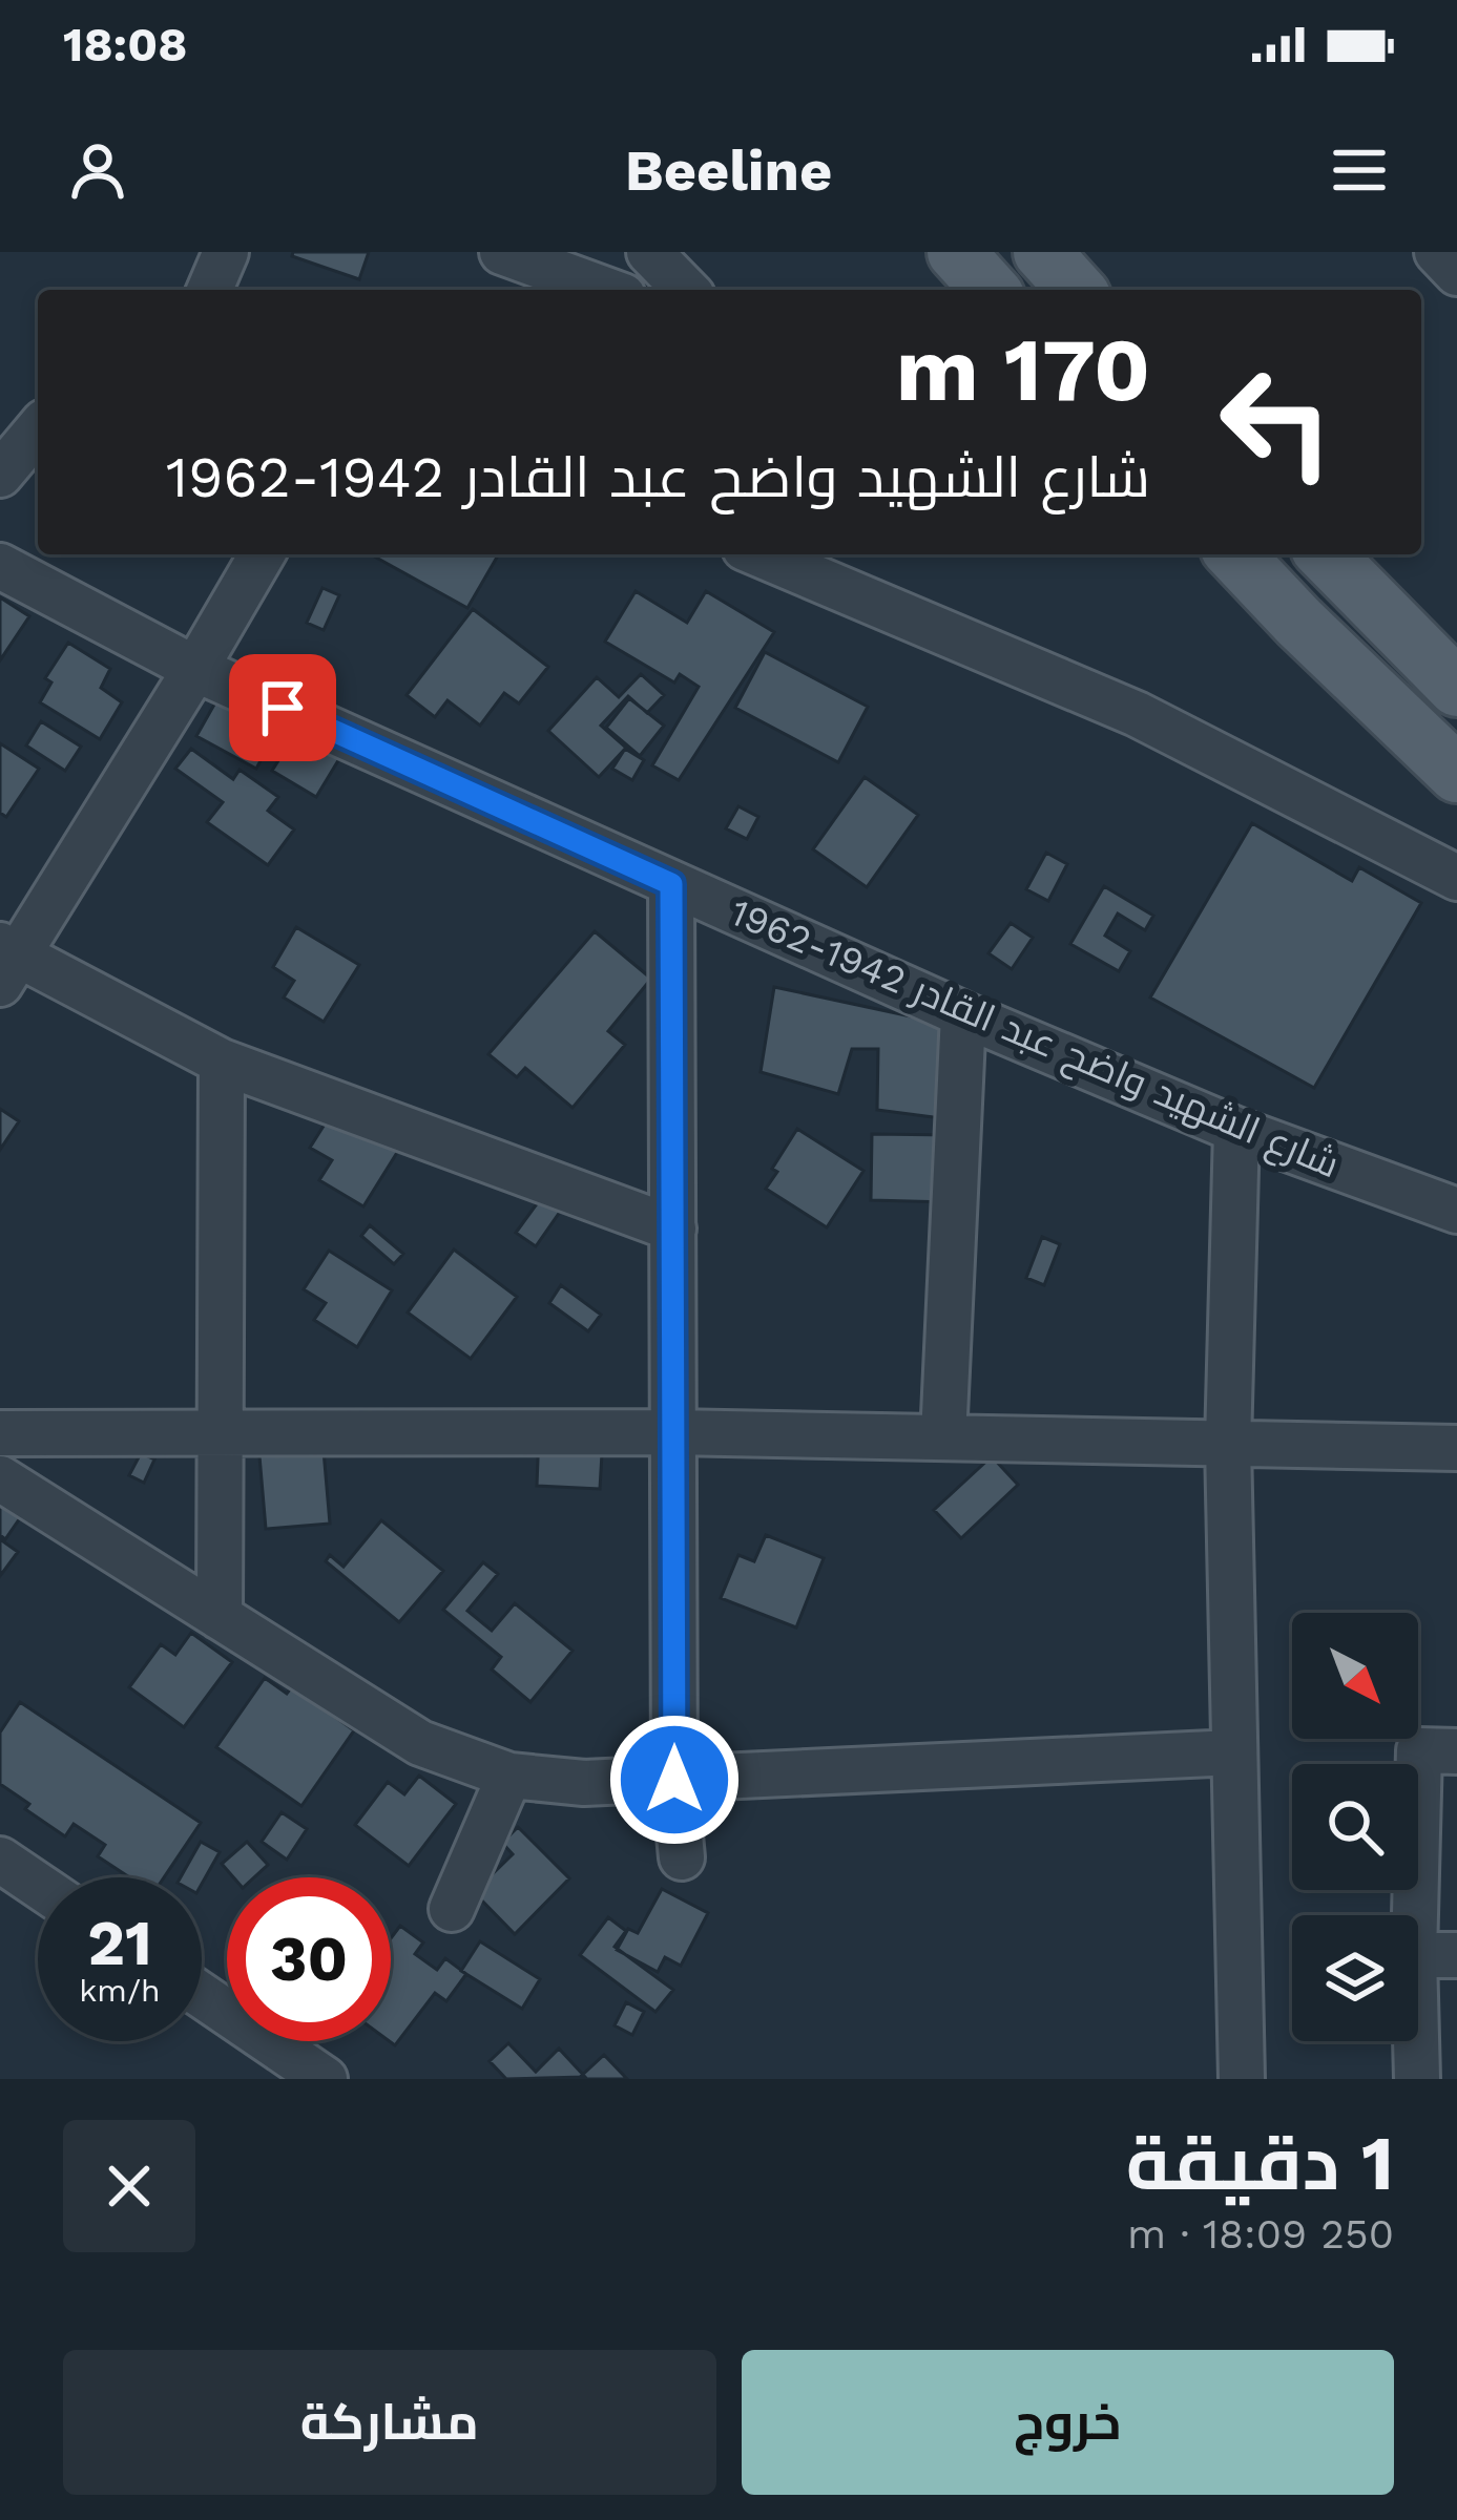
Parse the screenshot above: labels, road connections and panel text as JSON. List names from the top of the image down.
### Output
{
  "streets": {
    "street": ["شارع الشهيد واضح عبد القادر 1942-1962"]
  },
  "north": "bottom right",
  "page": {
    "status": "18:08",
    "header": "Beeline",
    "turn": ["170 m", "شارع الشهيد واضح عبد القادر 1942-1962"],
    "speed": "21 km/h",
    "limit": "30",
    "heading": ["1 دقيقة", "250 m · 18:09"],
    "buttons": ["خروج", "مشاركة"]
  }
}
